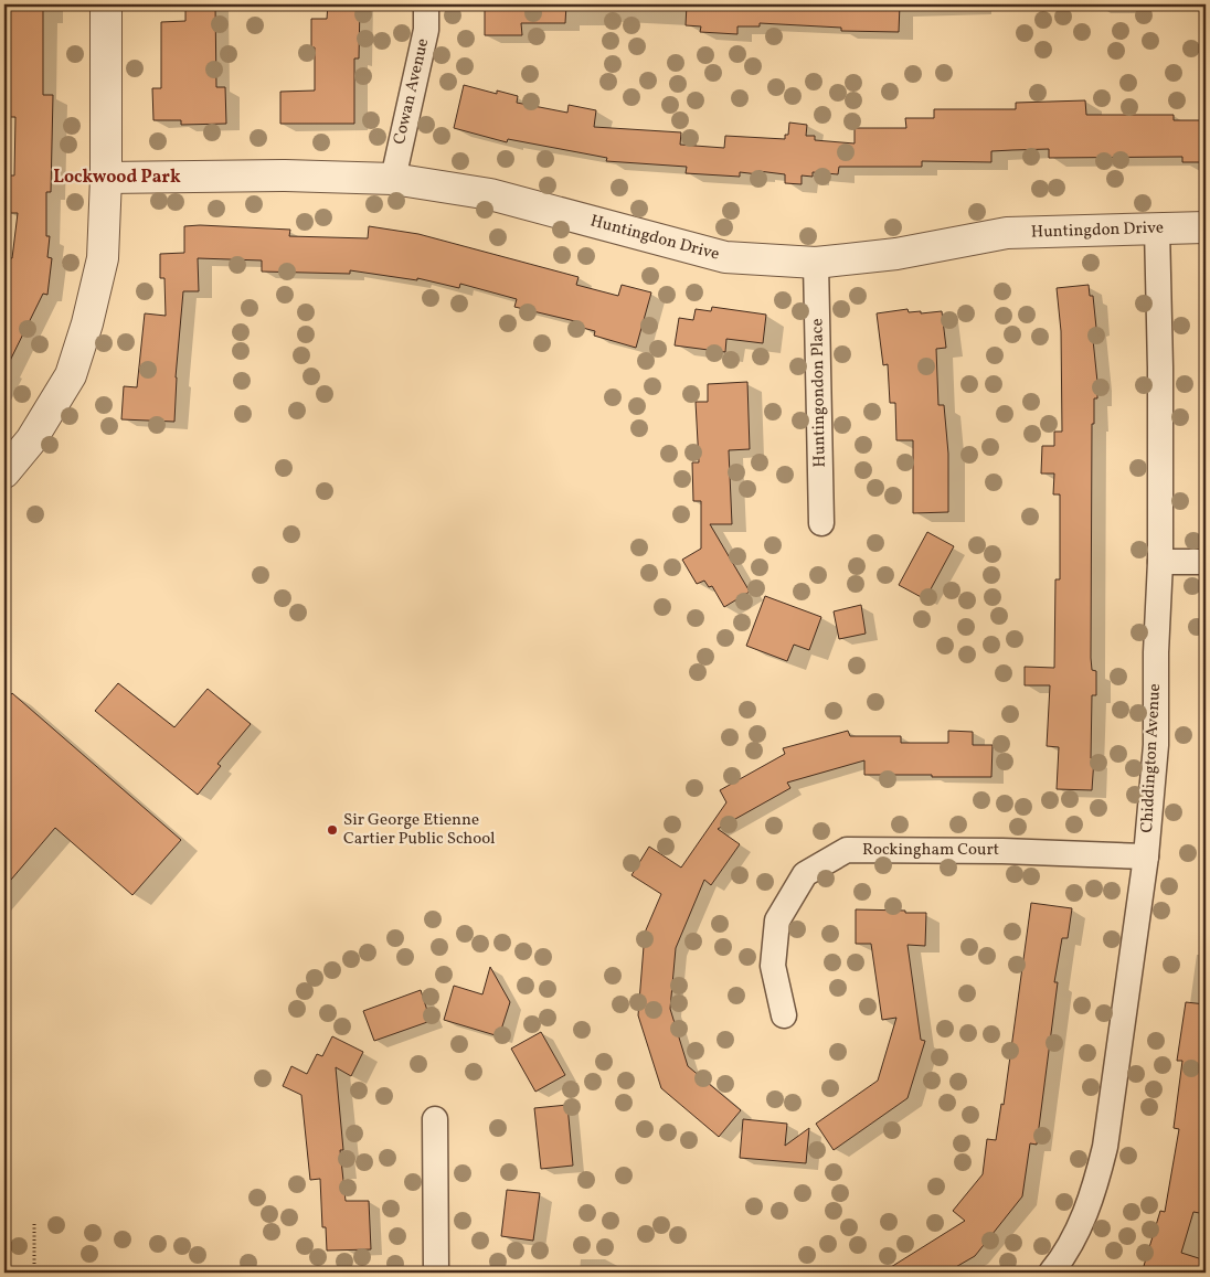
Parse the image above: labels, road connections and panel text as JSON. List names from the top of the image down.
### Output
{
  "streets": {
    "street": [
      "Cowan Avenue",
      "Huntingdon Drive",
      "Huntingondon Place",
      "Chiddington Avenue",
      "Rockingham Court"
    ]
  },
  "crossings": [
    ["Cowan Avenue", "Huntingdon Drive"],
    ["Huntingdon Drive", "Huntingondon Place"],
    ["Huntingdon Drive", "Chiddington Avenue"],
    ["Chiddington Avenue", "Rockingham Court"]
  ],
  "districts": ["Lockwood Park"],
  "places": ["Sir George Etienne Cartier Public School"]
}
